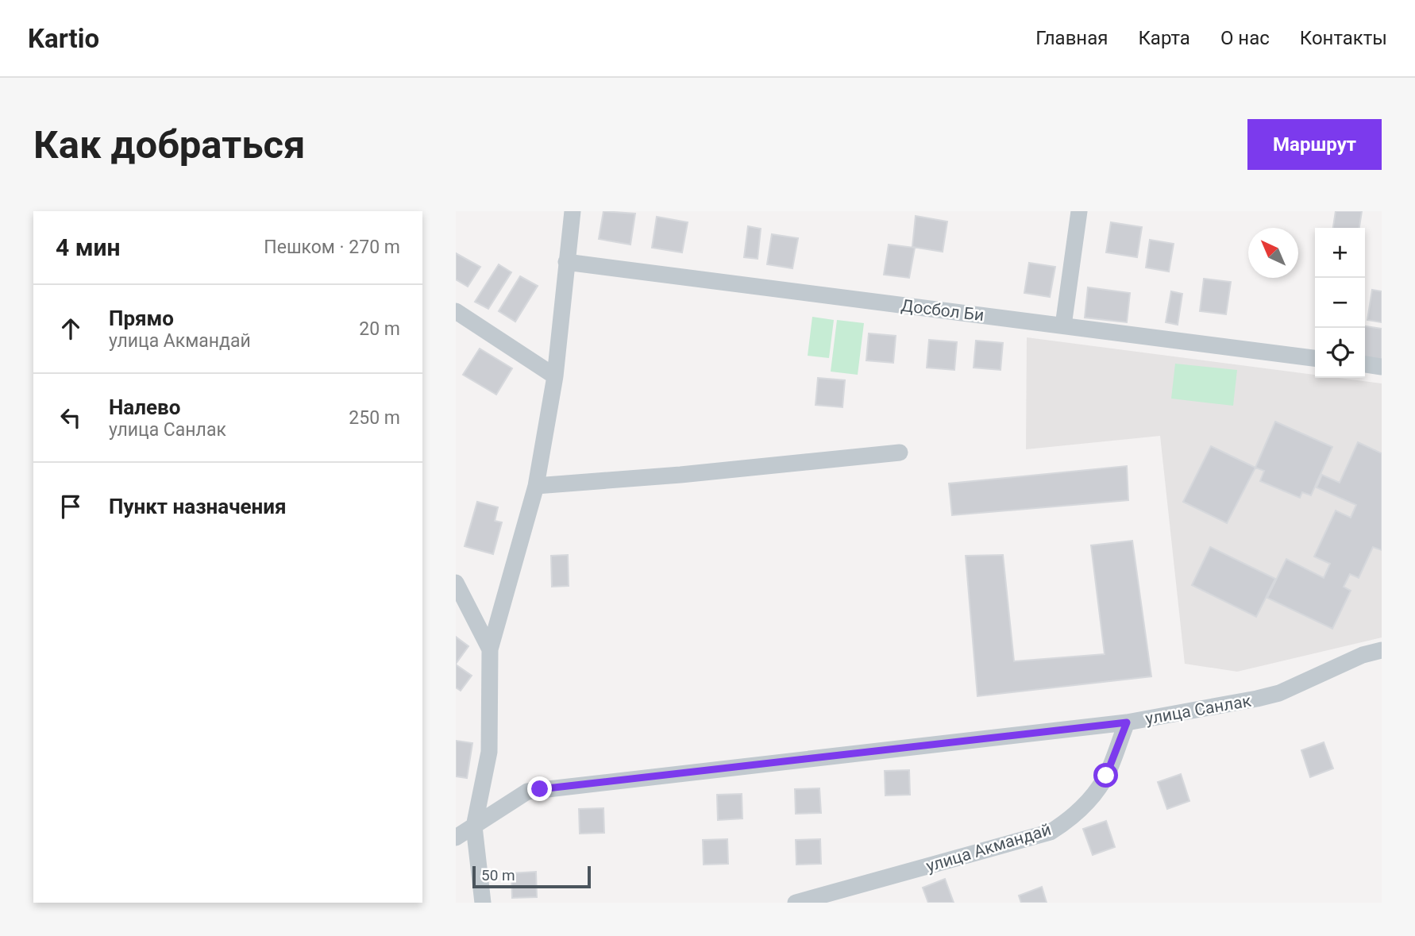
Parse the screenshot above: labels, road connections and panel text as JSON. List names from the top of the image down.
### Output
{
  "streets": {
    "street": ["Досбол Би", "улица Санлак", "улица Акмандай"]
  },
  "crossings": [
    ["улица Санлак", "улица Акмандай"]
  ],
  "scale_bar": "50 m",
  "north": "top left",
  "page": {
    "header": "Kartio",
    "nav": [
      "Главная",
      "Карта",
      "О нас",
      "Контакты"
    ],
    "buttons": "Маршрут",
    "title": "Как добраться",
    "heading": ["4 мин", "Пешком · 270 m"],
    "map_buttons": ["+", "−"],
    "list": [
      ["Прямо", "улица Акмандай", "20 m"],
      ["Налево", "улица Санлак", "250 m"],
      "Пункт назначения"
    ],
    "scale": "50 m"
  }
}
